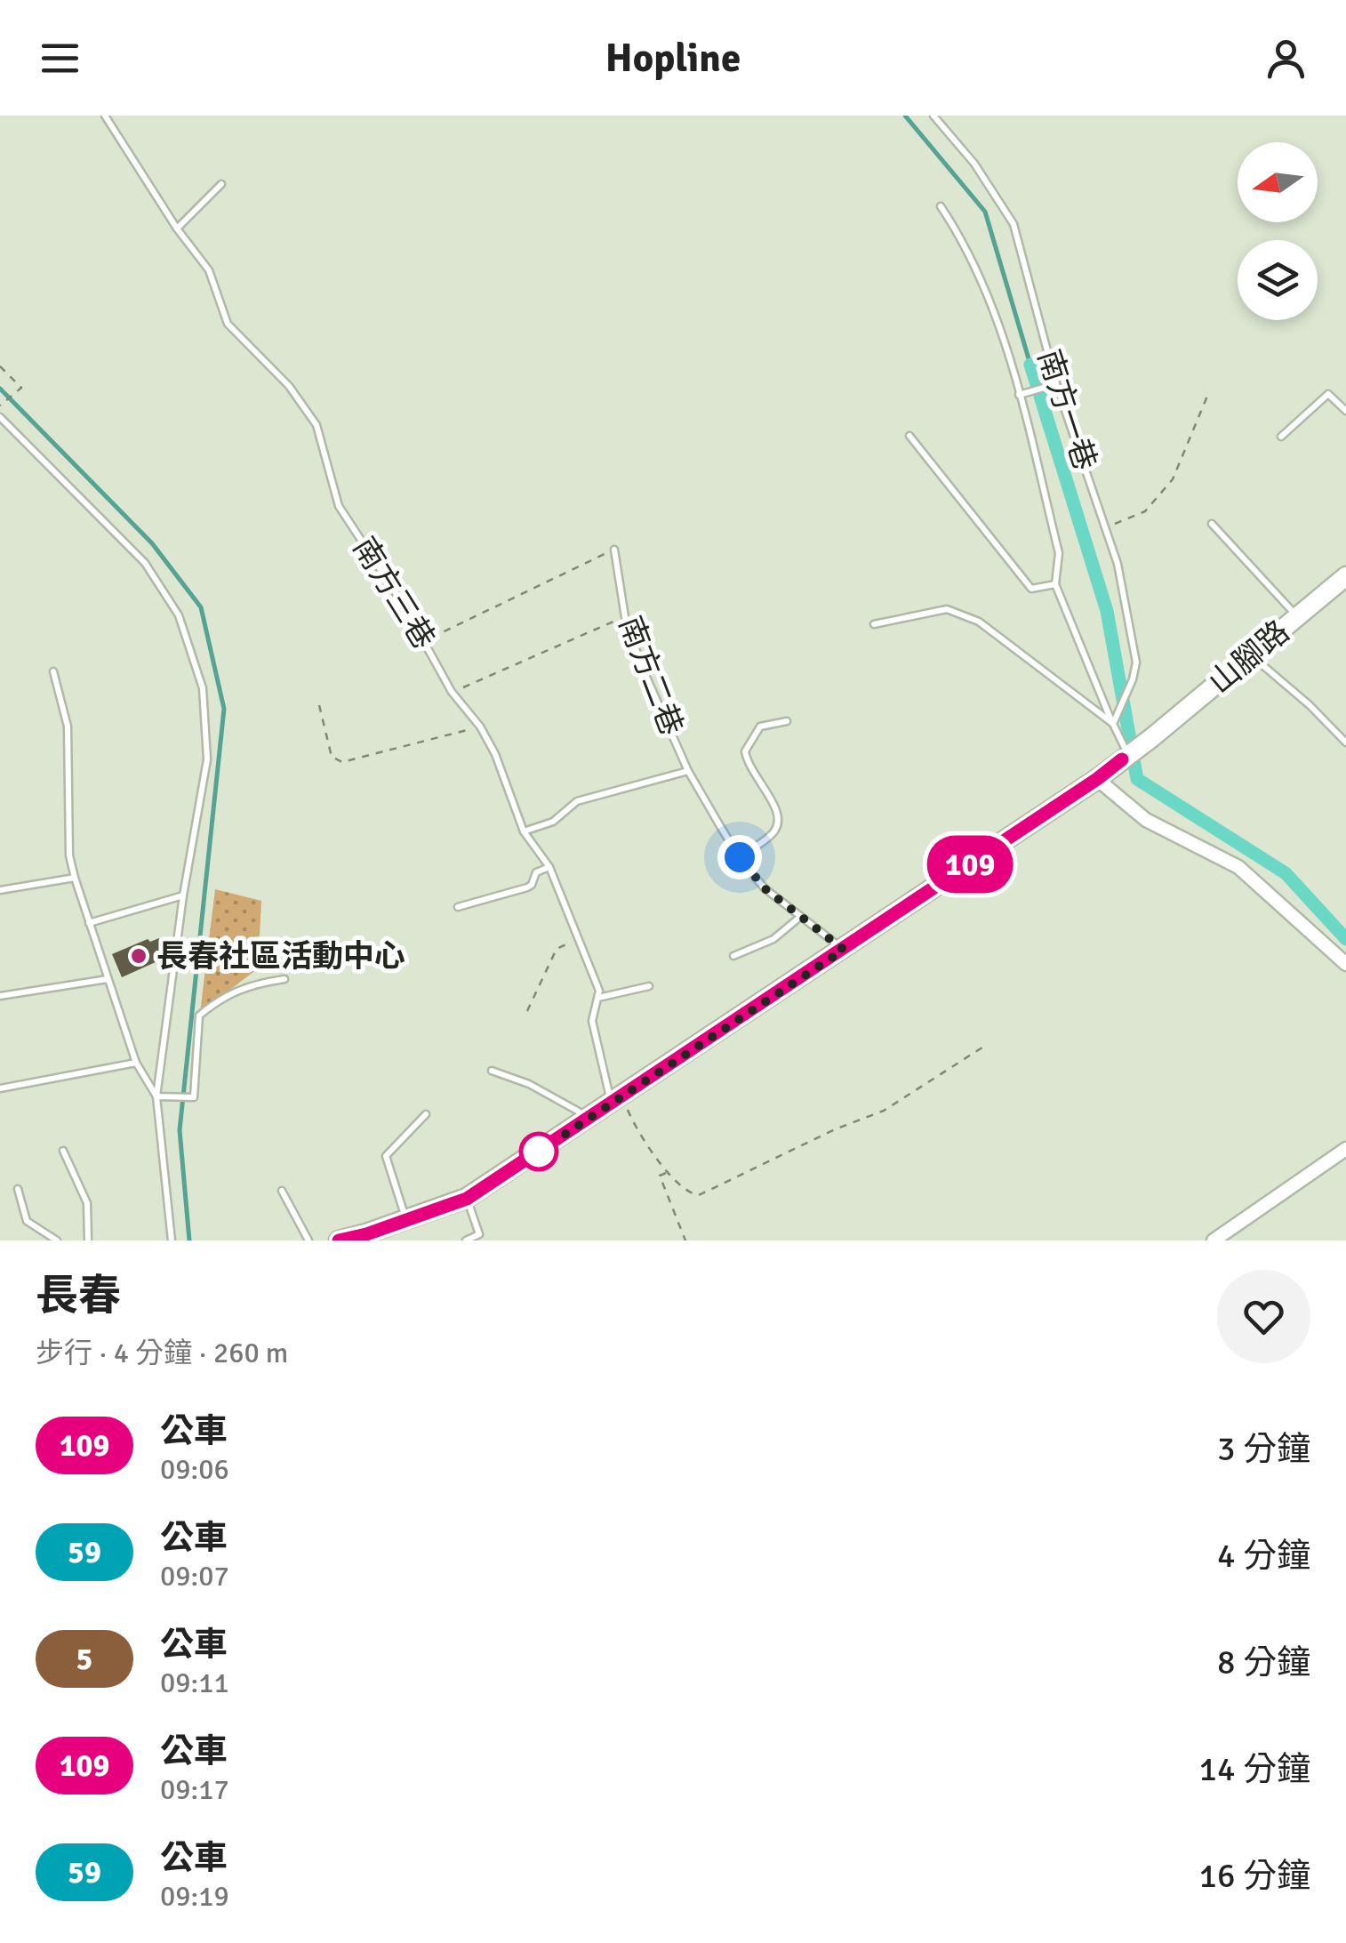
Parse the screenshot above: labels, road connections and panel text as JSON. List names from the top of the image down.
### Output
{
  "streets": {
    "main road": ["山腳路"],
    "lane": ["南方一巷", "南方三巷", "南方二巷"]
  },
  "crossings": [
    ["南方一巷", "山腳路"],
    ["南方三巷", "山腳路"],
    ["山腳路", "南方二巷"]
  ],
  "places": ["長春社區活動中心"],
  "lines": ["bus line 109"],
  "north": "left",
  "page": {
    "header": "Hopline",
    "on_map": "109",
    "heading": ["長春", "步行 · 4 分鐘 · 260 m"],
    "list": [
      {
        "mark": "109",
        "name": "公車",
        "note": "09:06",
        "value": "3 分鐘"
      },
      {
        "mark": "59",
        "name": "公車",
        "note": "09:07",
        "value": "4 分鐘"
      },
      {
        "mark": "5",
        "name": "公車",
        "note": "09:11",
        "value": "8 分鐘"
      },
      {
        "mark": "109",
        "name": "公車",
        "note": "09:17",
        "value": "14 分鐘"
      },
      {
        "mark": "59",
        "name": "公車",
        "note": "09:19",
        "value": "16 分鐘"
      }
    ]
  }
}
